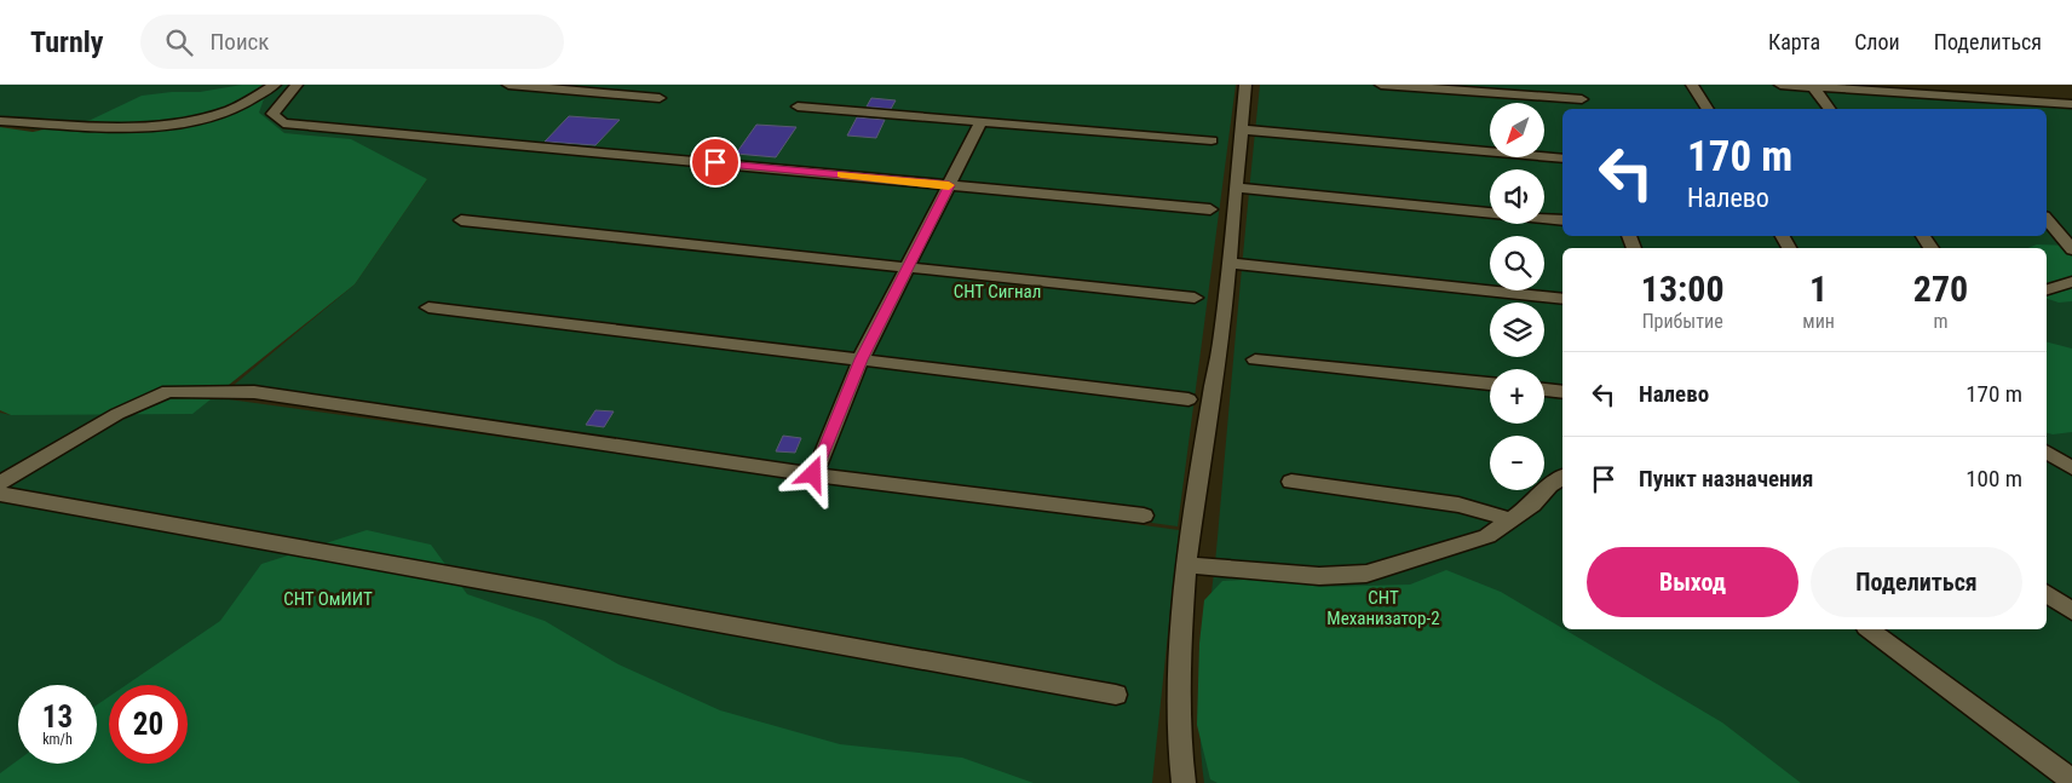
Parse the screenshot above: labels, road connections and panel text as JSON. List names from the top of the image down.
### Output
{
  "parks": ["СНТ Сигнал", "СНТ Механизатор-2", "СНТ ОмИИТ"],
  "north": "bottom left",
  "page": {
    "header": "Turnly",
    "search": "Поиск",
    "nav": ["Карта", "Слои", "Поделиться"],
    "map_buttons": ["+", "−"],
    "turn": ["170 m", "Налево"],
    "eta": [
      "13:00",
      "Прибытие",
      "1",
      "мин",
      "270",
      "m"
    ],
    "list": [
      {
        "name": "Налево",
        "value": "170 m"
      },
      {
        "name": "Пункт назначения",
        "value": "100 m"
      }
    ],
    "buttons": ["Выход", "Поделиться"],
    "speed": "13 km/h",
    "limit": "20"
  }
}
